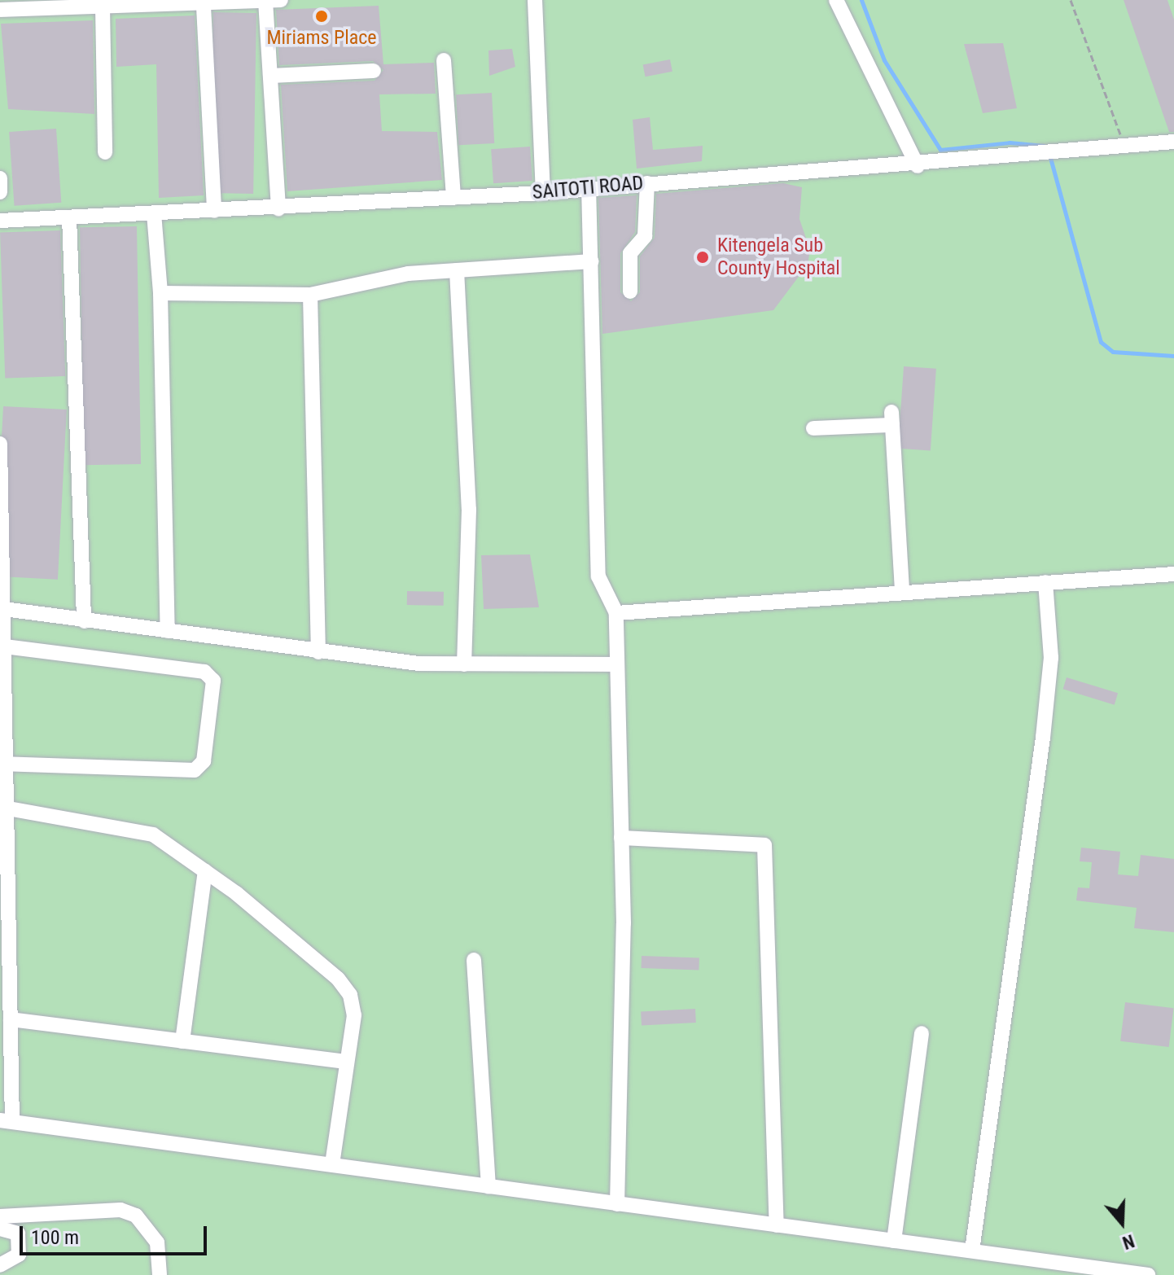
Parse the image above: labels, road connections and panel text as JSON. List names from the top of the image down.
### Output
{
  "streets": {
    "street": ["SAITOTI ROAD"]
  },
  "places": ["Miriams Place", "Kitengela Sub County Hospital"],
  "scale_bar": "100 m",
  "north": "bottom"
}
